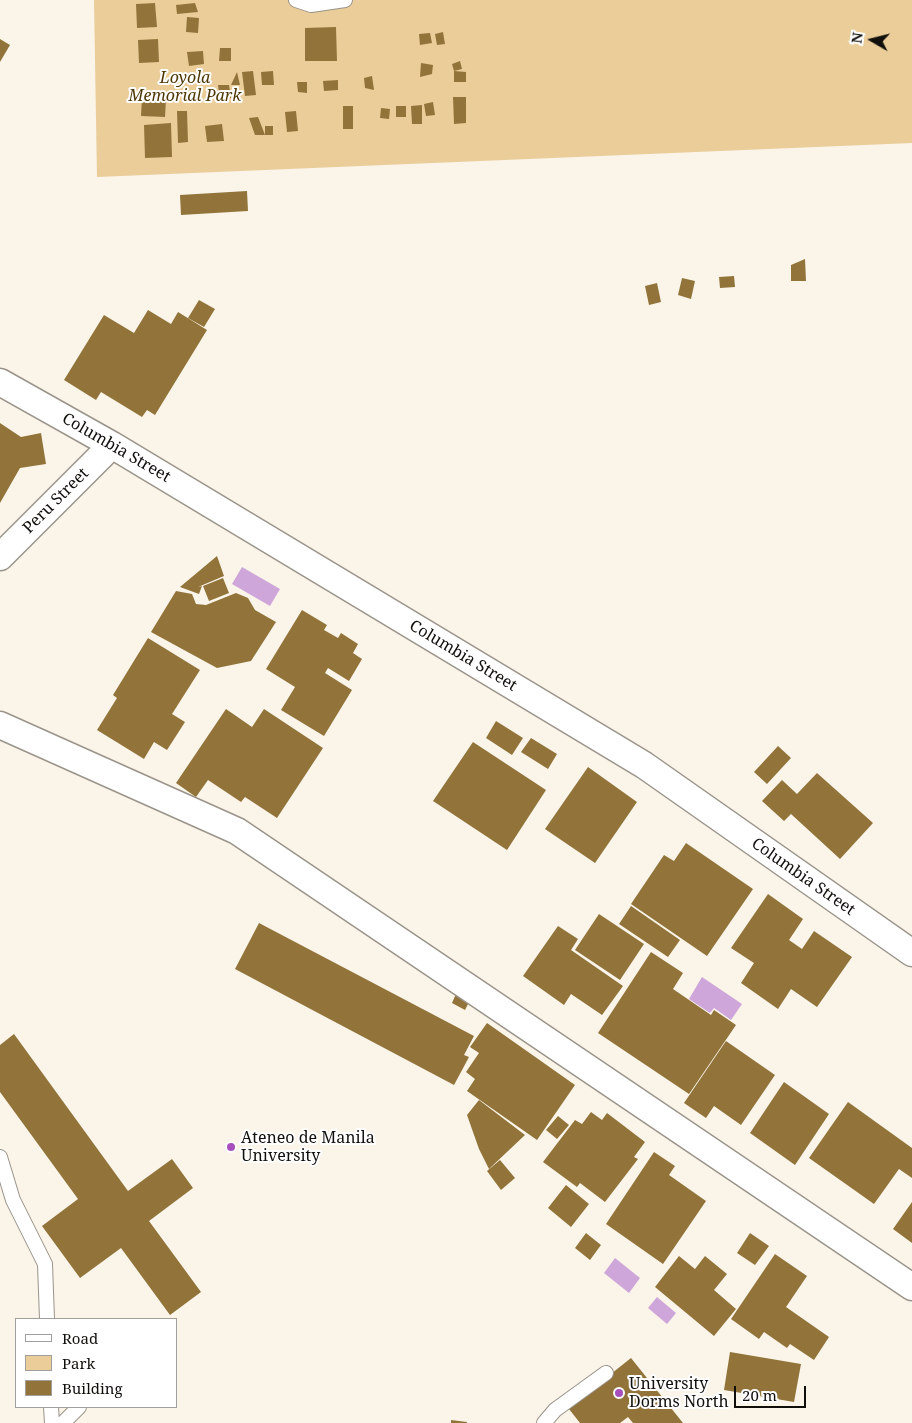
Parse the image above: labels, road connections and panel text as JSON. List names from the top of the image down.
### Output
{
  "streets": {
    "street": ["Columbia Street", "Peru Street"]
  },
  "crossings": [
    ["Columbia Street", "Peru Street"]
  ],
  "parks": ["Loyola Memorial Park"],
  "places": ["Ateneo de Manila University", "University Dorms North"],
  "legend": ["Road", "Park", "Building"],
  "scale_bar": "20 m",
  "north": "left"
}
